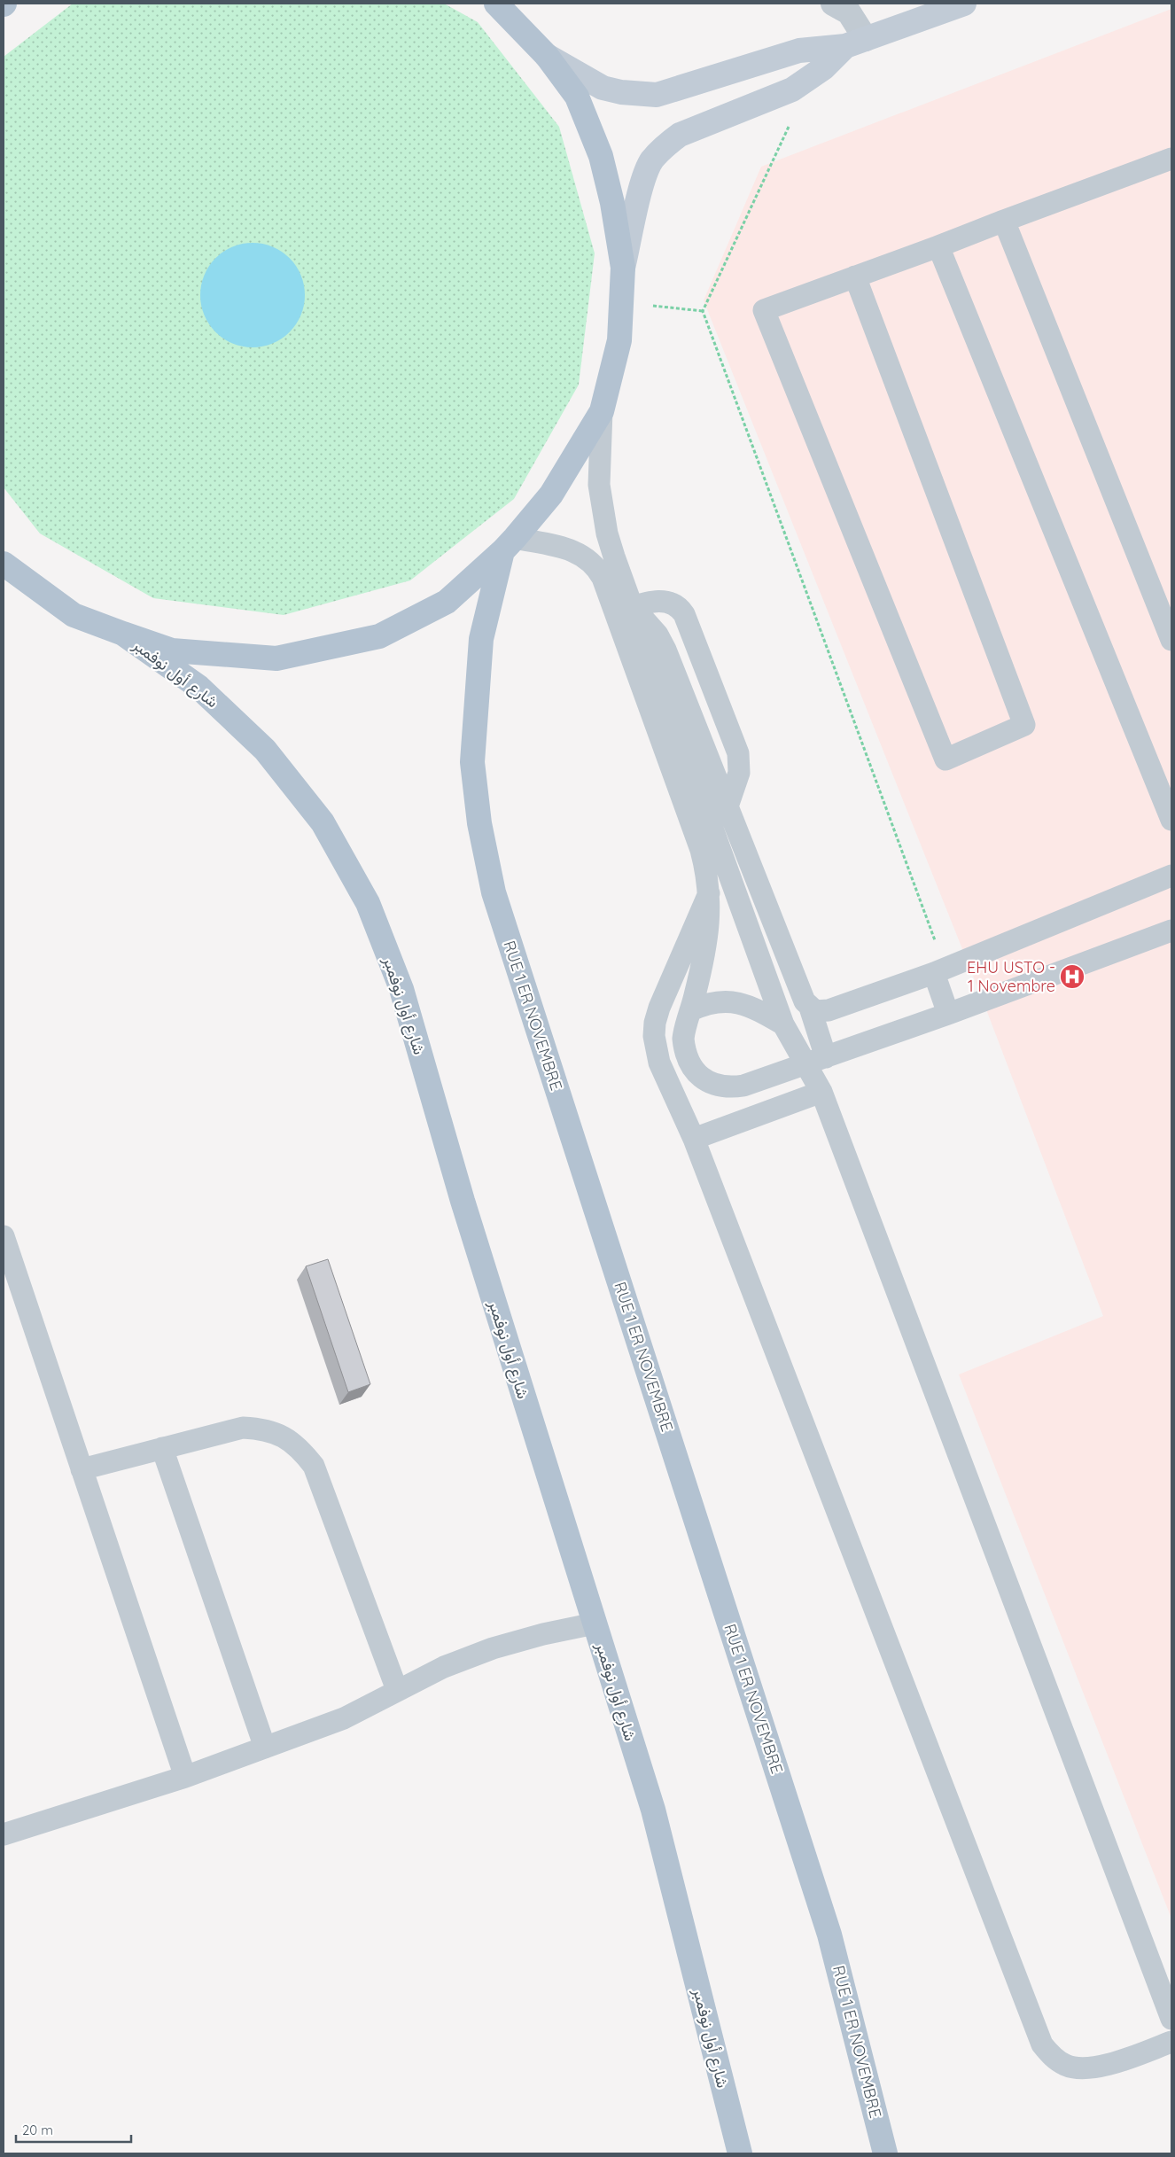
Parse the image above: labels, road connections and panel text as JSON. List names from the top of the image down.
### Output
{
  "streets": {
    "main road": ["شارع أول نوفمبر", "RUE 1 ER NOVEMBRE"]
  },
  "places": {
    "hospital": ["EHU USTO - 1 Novembre"]
  },
  "scale_bar": "20 m"
}
